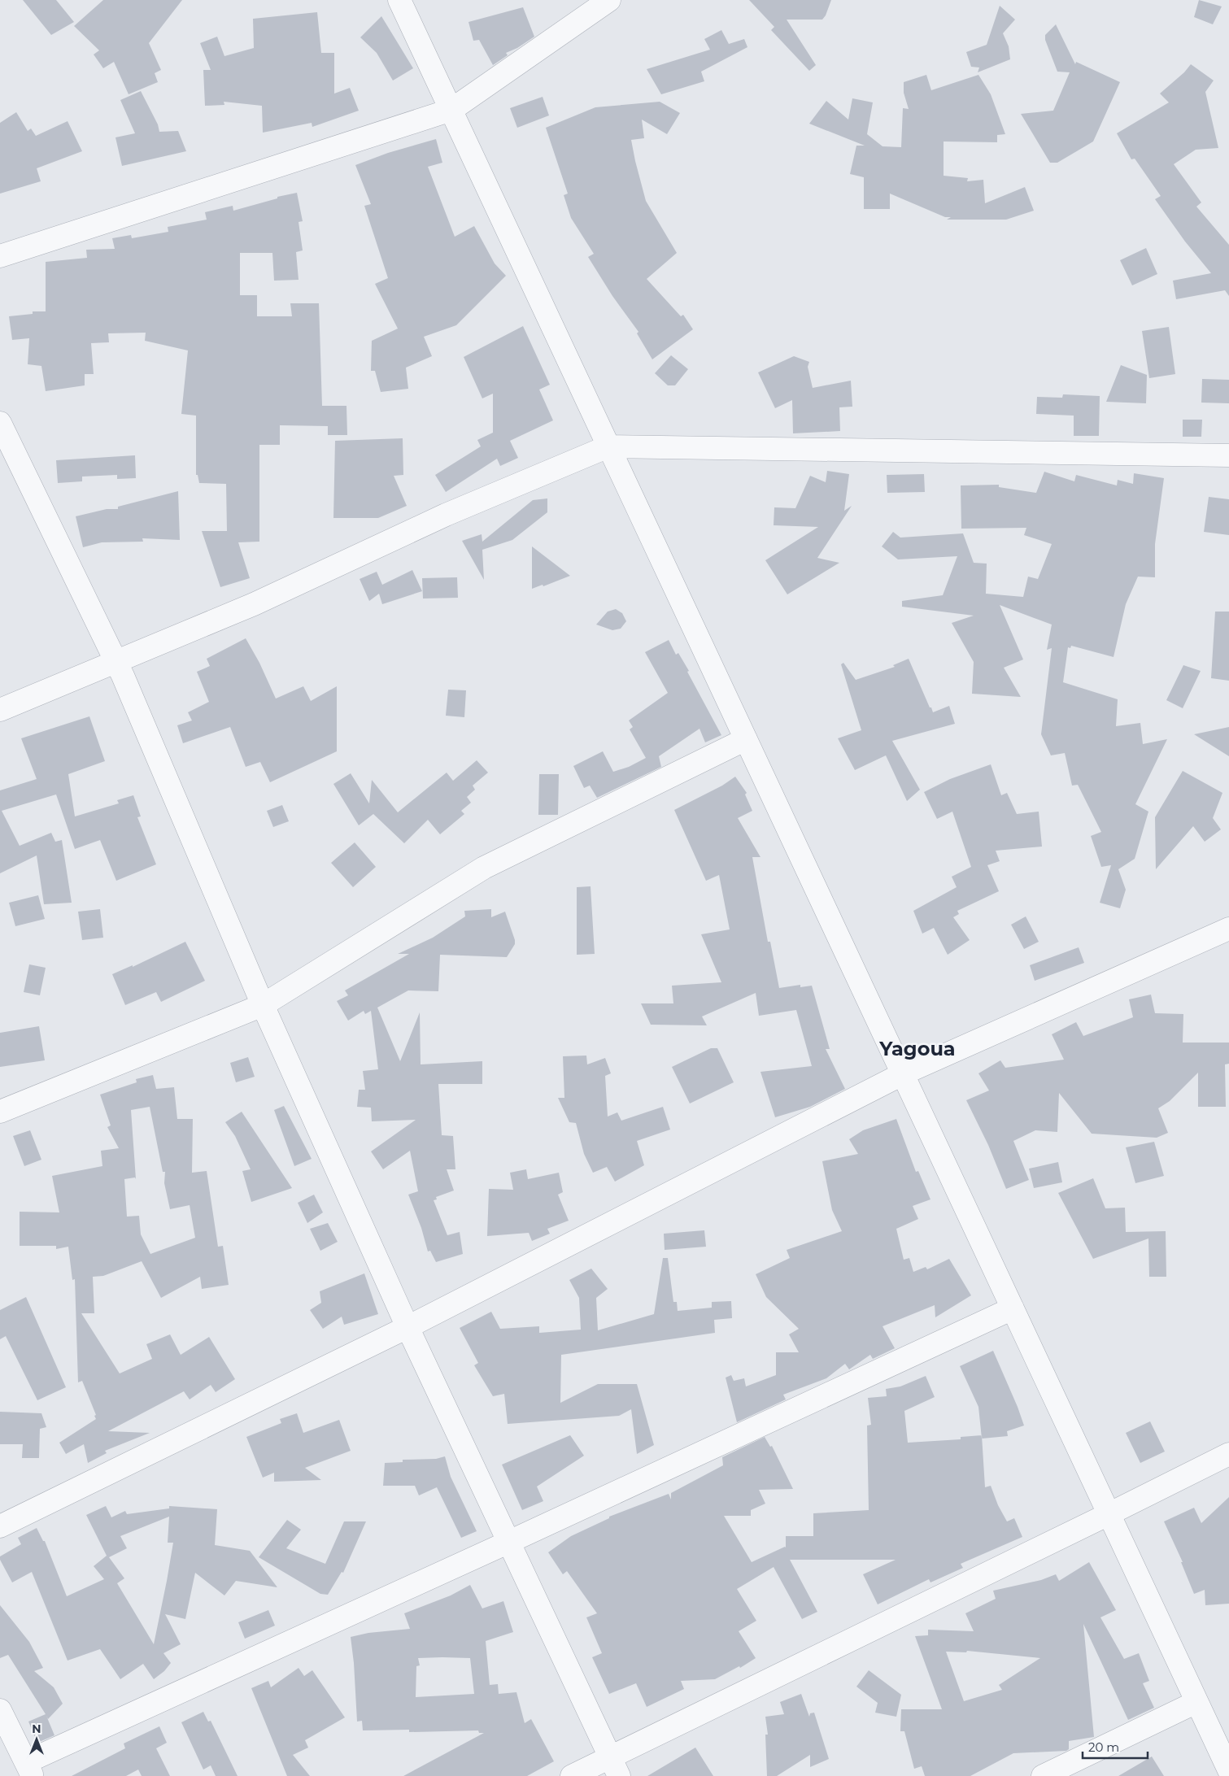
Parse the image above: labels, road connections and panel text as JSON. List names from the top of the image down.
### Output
{
  "districts": ["Yagoua"],
  "scale_bar": "20 m",
  "north": "top"
}
